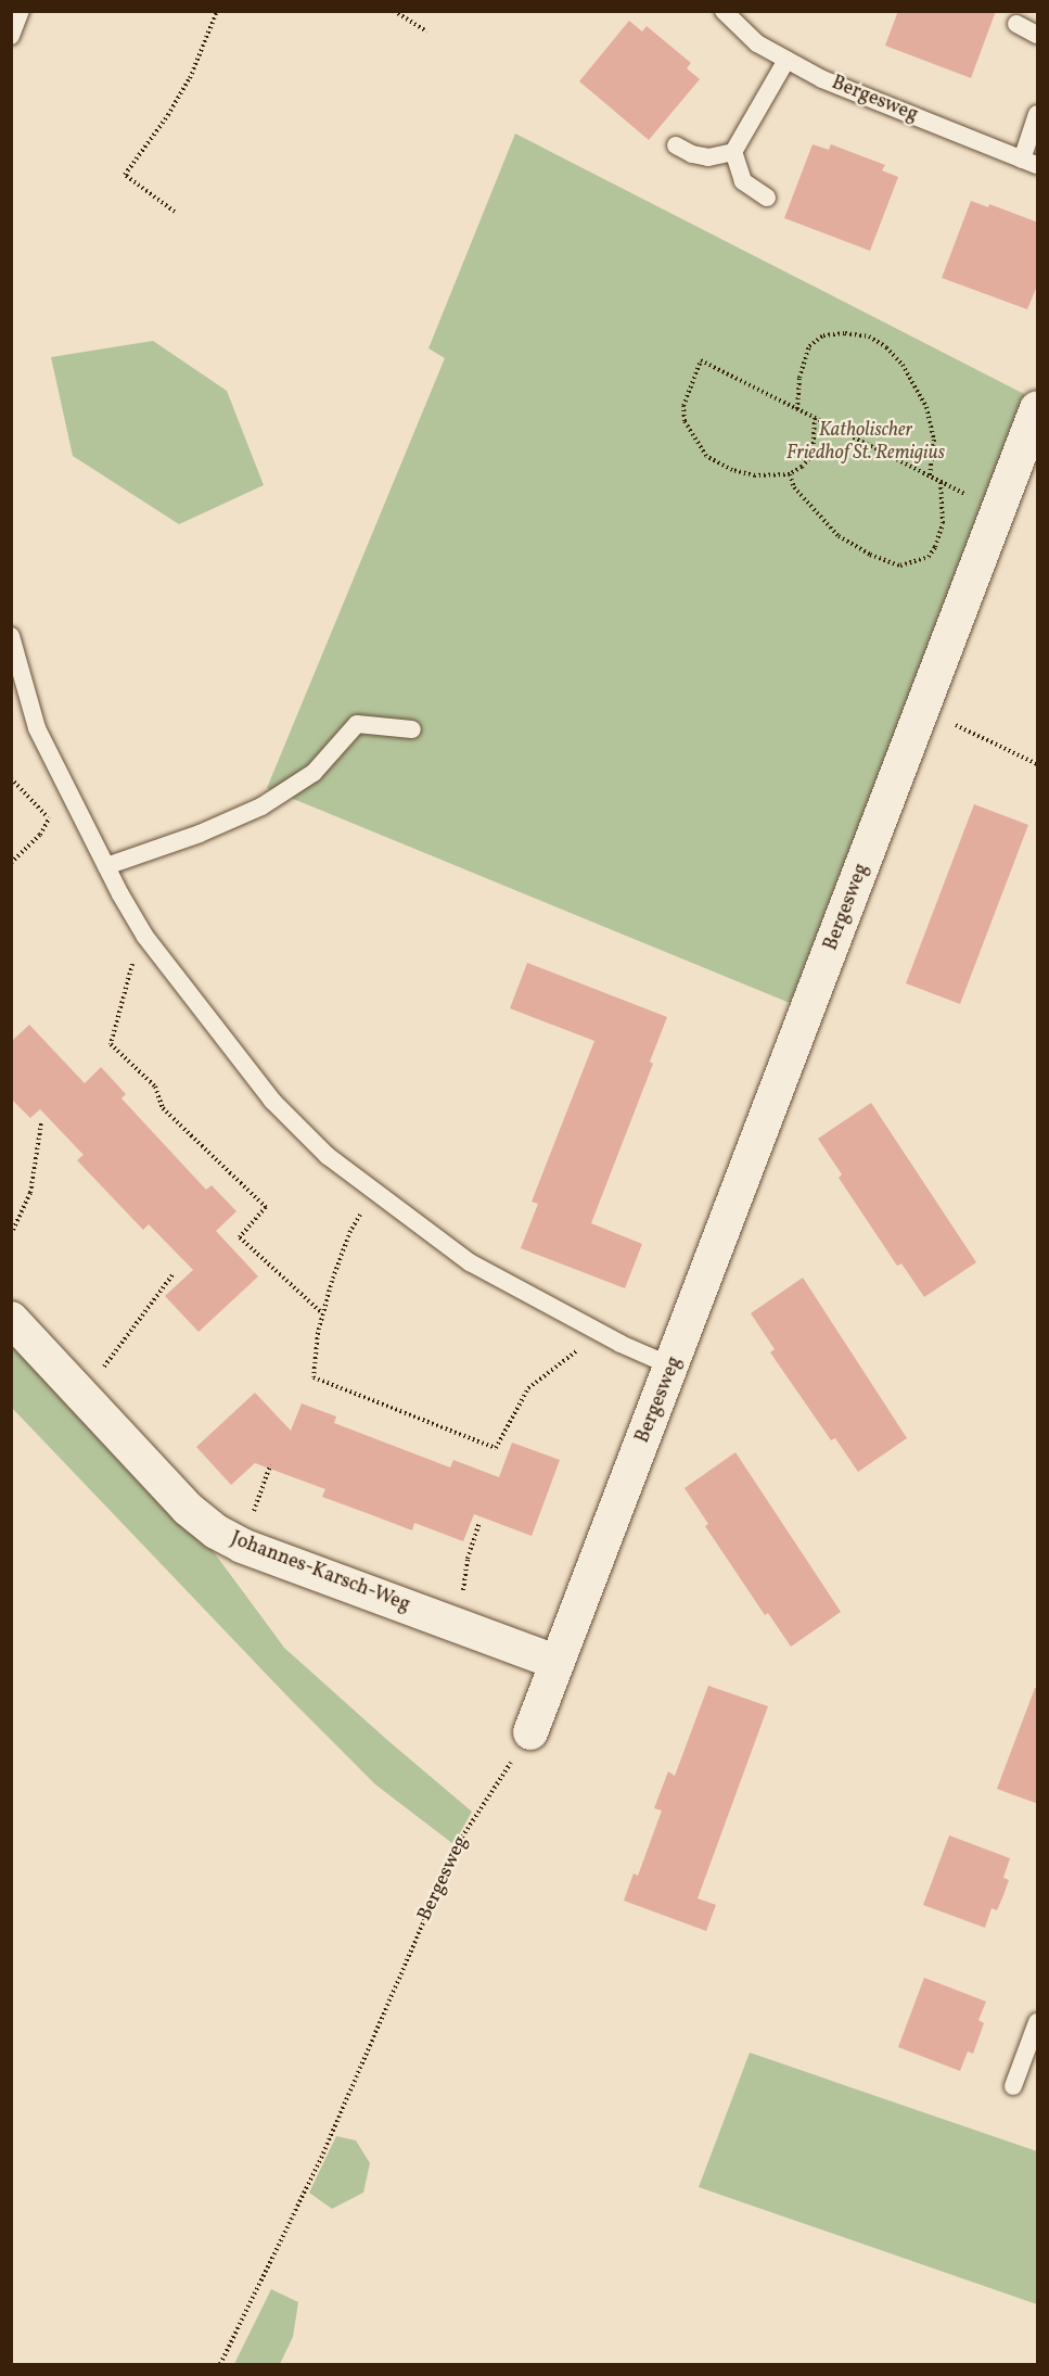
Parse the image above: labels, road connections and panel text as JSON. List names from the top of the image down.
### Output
{
  "streets": {
    "street": ["Bergesweg", "Johannes-Karsch-Weg"]
  },
  "crossings": [
    ["Bergesweg", "Johannes-Karsch-Weg"]
  ],
  "parks": ["Katholischer Friedhof St. Remigius"]
}
